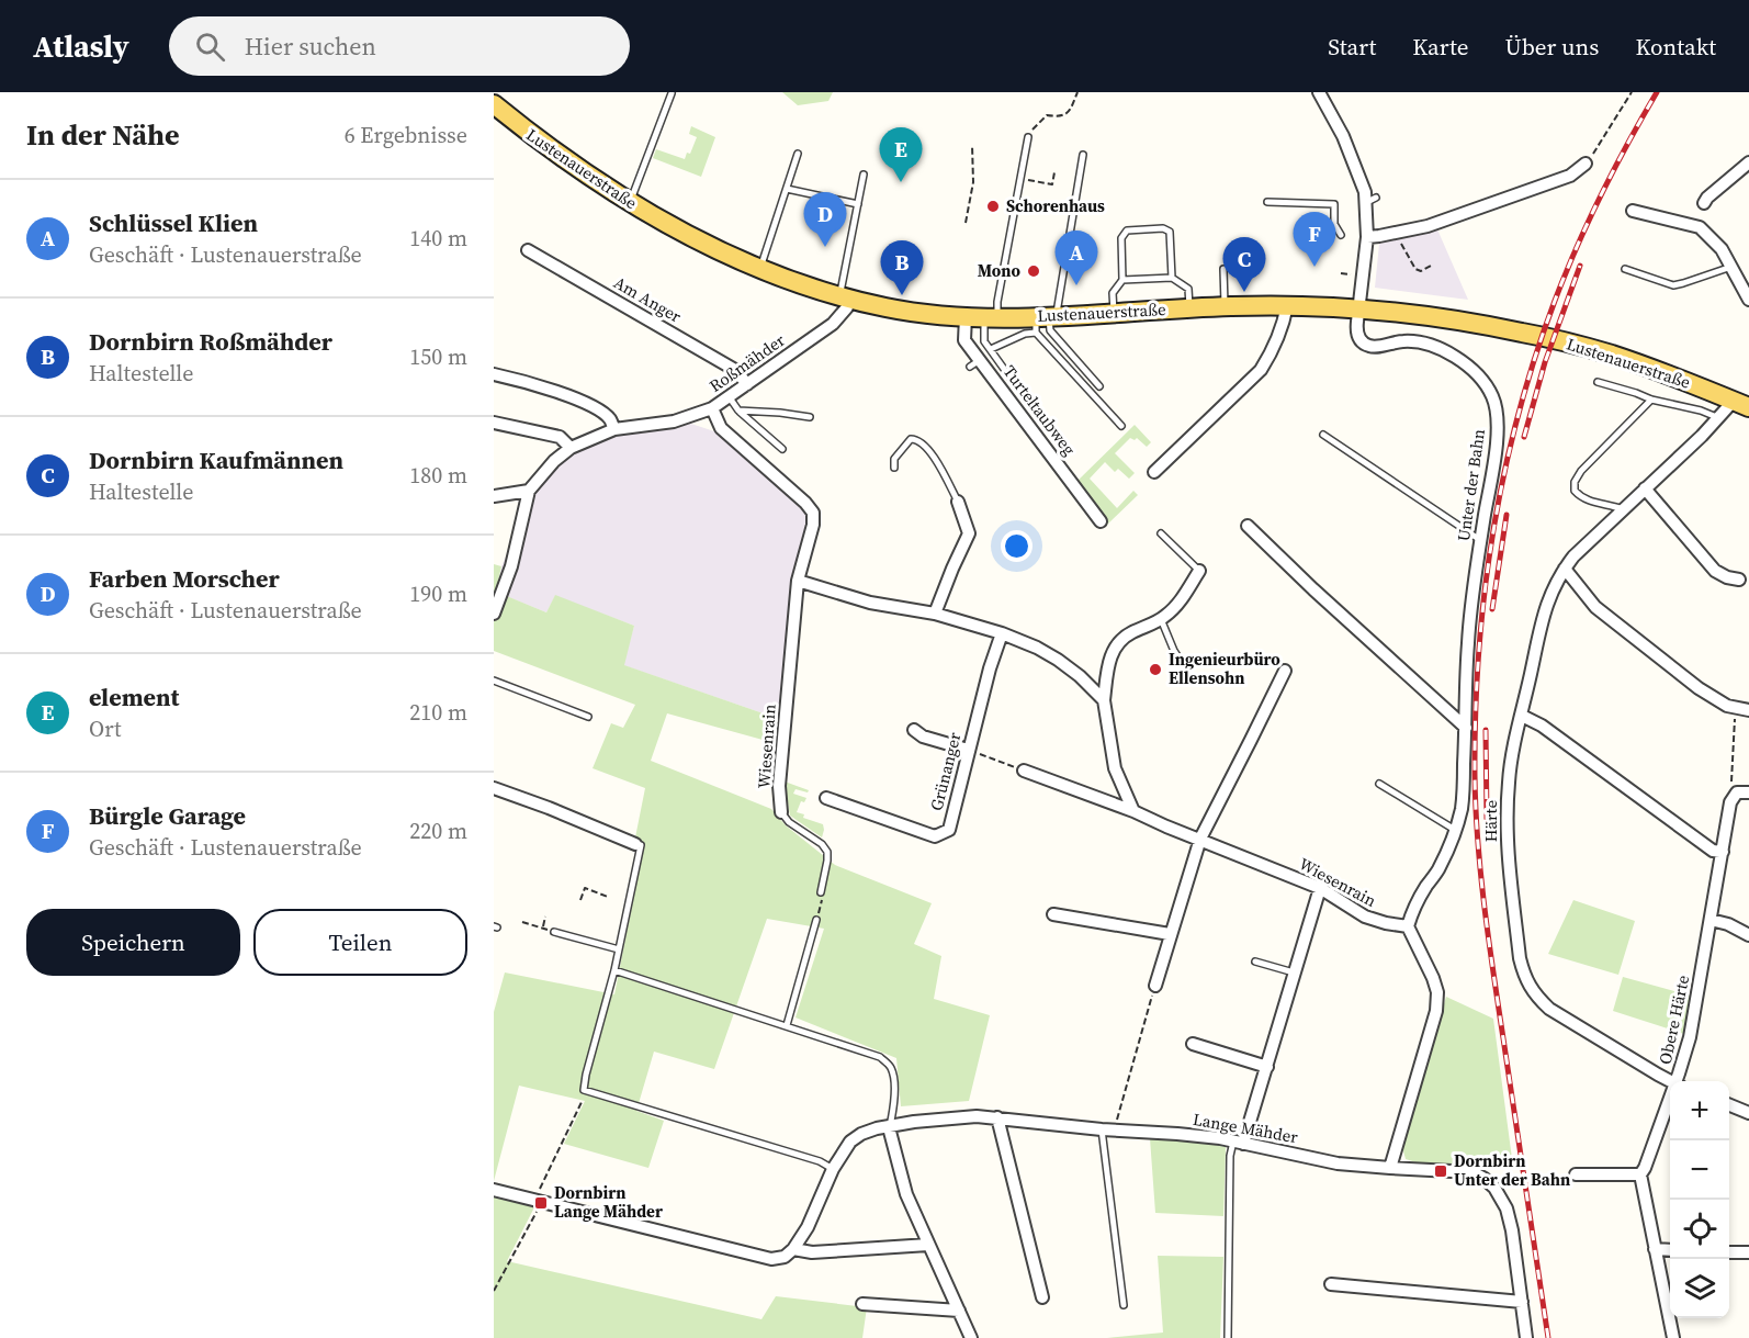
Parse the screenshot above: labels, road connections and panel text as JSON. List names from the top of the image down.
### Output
{
  "streets": {
    "main road": ["Lustenauerstraße"],
    "street": [
      "Am Anger",
      "Roßmähder",
      "Turteltaubweg",
      "Unter der Bahn",
      "Wiesenrain",
      "Grünanger",
      "Härte",
      "Obere Härte",
      "Lange Mähder"
    ]
  },
  "crossings": [
    ["Lustenauerstraße", "Roßmähder"],
    ["Lustenauerstraße", "Turteltaubweg"],
    ["Lustenauerstraße", "Unter der Bahn"],
    ["Lustenauerstraße", "Härte"],
    ["Am Anger", "Roßmähder"],
    ["Roßmähder", "Wiesenrain"],
    ["Unter der Bahn", "Wiesenrain"]
  ],
  "places": {
    "other": ["Schorenhaus", "Mono", "Ingenieurbüro Ellensohn"],
    "transit": ["Dornbirn Unter der Bahn", "Dornbirn Lange Mähder"]
  },
  "page": {
    "header": "Atlasly",
    "search": "Hier suchen",
    "nav": [
      "Start",
      "Karte",
      "Über uns",
      "Kontakt"
    ],
    "heading": ["In der Nähe", "6 Ergebnisse"],
    "pins": [
      "E",
      "D",
      "F",
      "A",
      "C",
      "B"
    ],
    "list": [
      {
        "mark": "A",
        "name": "Schlüssel Klien",
        "note": "Geschäft · Lustenauerstraße",
        "value": "140 m"
      },
      {
        "mark": "B",
        "name": "Dornbirn Roßmähder",
        "note": "Haltestelle",
        "value": "150 m"
      },
      {
        "mark": "C",
        "name": "Dornbirn Kaufmännen",
        "note": "Haltestelle",
        "value": "180 m"
      },
      {
        "mark": "D",
        "name": "Farben Morscher",
        "note": "Geschäft · Lustenauerstraße",
        "value": "190 m"
      },
      {
        "mark": "E",
        "name": "element",
        "note": "Ort",
        "value": "210 m"
      },
      {
        "mark": "F",
        "name": "Bürgle Garage",
        "note": "Geschäft · Lustenauerstraße",
        "value": "220 m"
      }
    ],
    "buttons": ["Speichern", "Teilen"],
    "map_buttons": ["+", "−"]
  }
}
